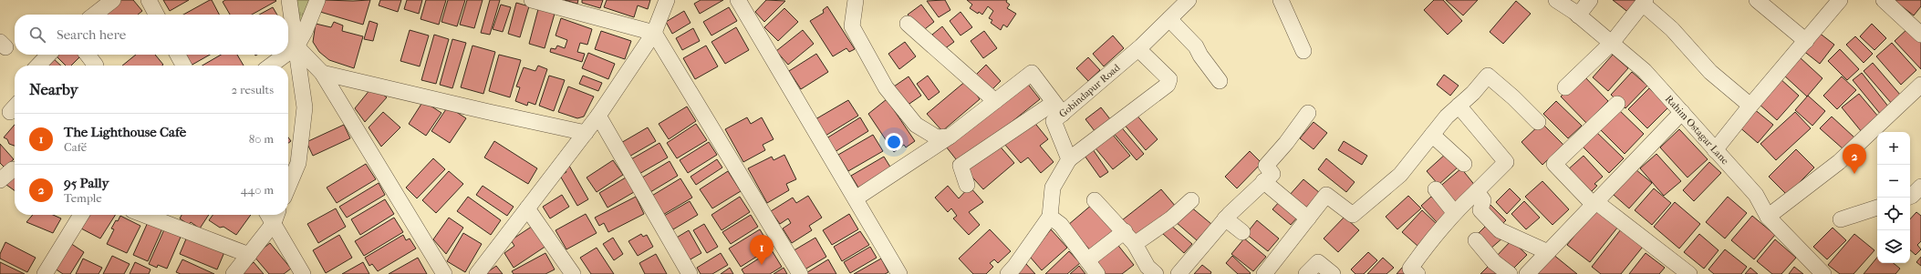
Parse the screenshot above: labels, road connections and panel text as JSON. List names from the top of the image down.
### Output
{
  "streets": {
    "street": ["Gobindapur Road", "Rahim Ostagar Lane"]
  },
  "page": {
    "search": "Search here",
    "heading": ["Nearby", "2 results"],
    "list": [
      {
        "mark": "1",
        "name": "The Lighthouse Cafe",
        "note": "Café",
        "value": "80 m"
      },
      {
        "mark": "2",
        "name": "95 Pally",
        "note": "Temple",
        "value": "440 m"
      }
    ],
    "map_buttons": ["+", "−"],
    "pins": ["2", "1"]
  }
}
